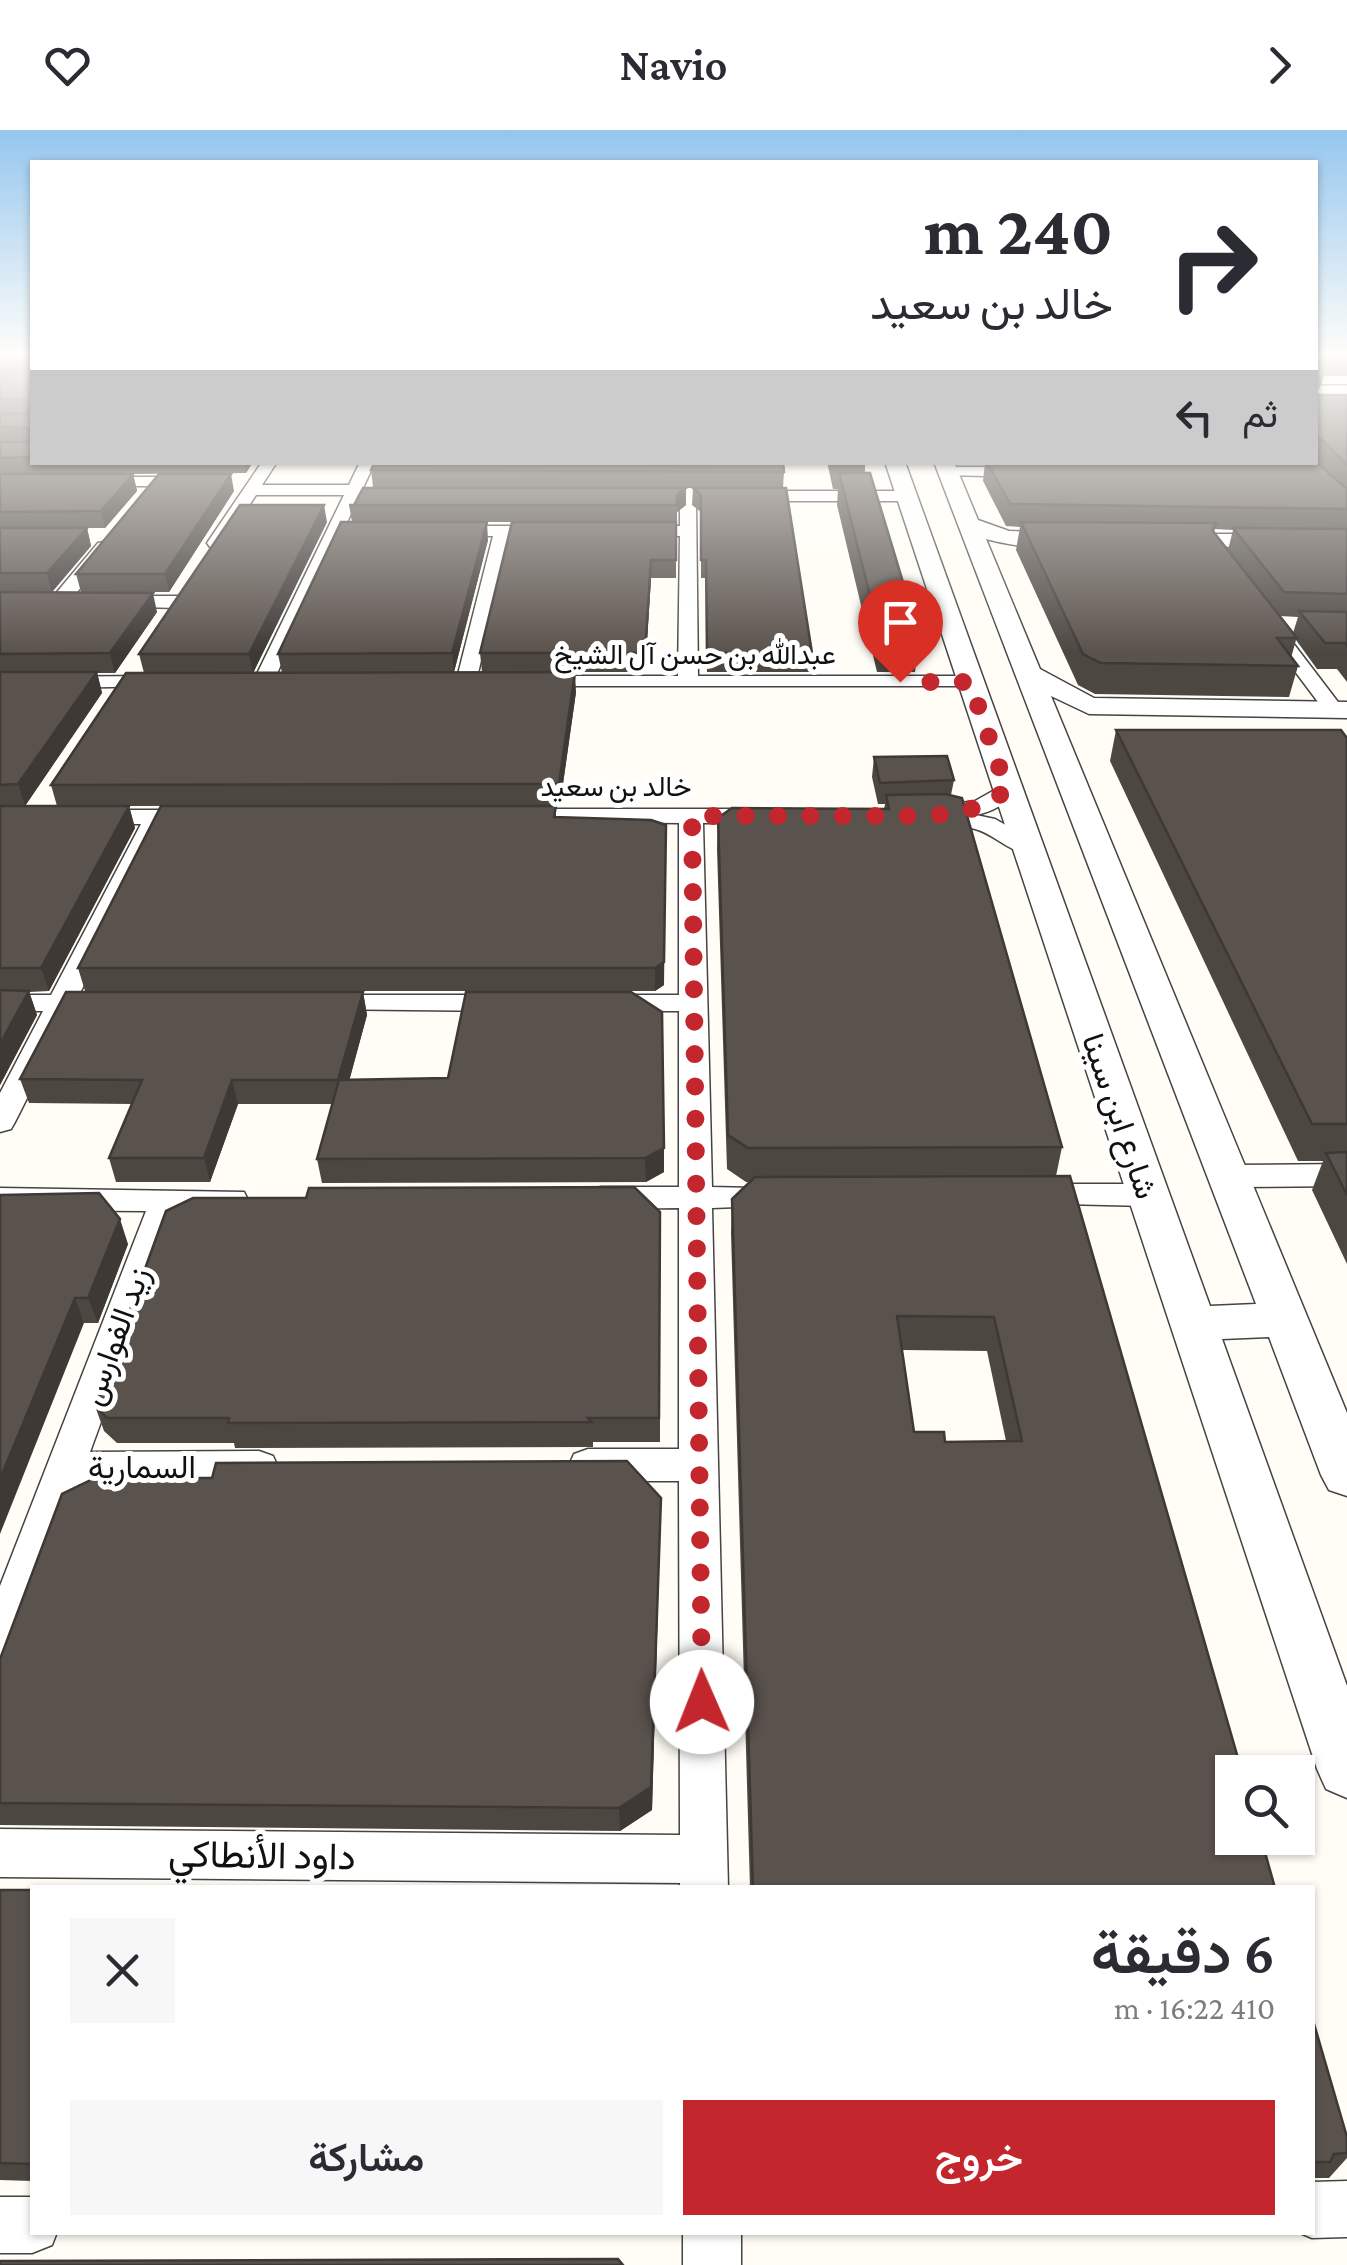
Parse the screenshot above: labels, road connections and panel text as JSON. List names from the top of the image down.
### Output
{
  "streets": {
    "street": [
      "عبدالله بن حسن آل الشيخ",
      "خالد بن سعيد",
      "شارع ابن سينا",
      "زيد الفوارس",
      "السمارية",
      "داود الأنطاكي"
    ]
  },
  "crossings": [
    ["عبدالله بن حسن آل الشيخ", "شارع ابن سينا"],
    ["زيد الفوارس", "السمارية"]
  ],
  "page": {
    "header": "Navio",
    "turn": ["240 m", "خالد بن سعيد"],
    "then": "ثم",
    "heading": ["6 دقيقة", "410 m · 16:22"],
    "buttons": ["خروج", "مشاركة"]
  }
}
